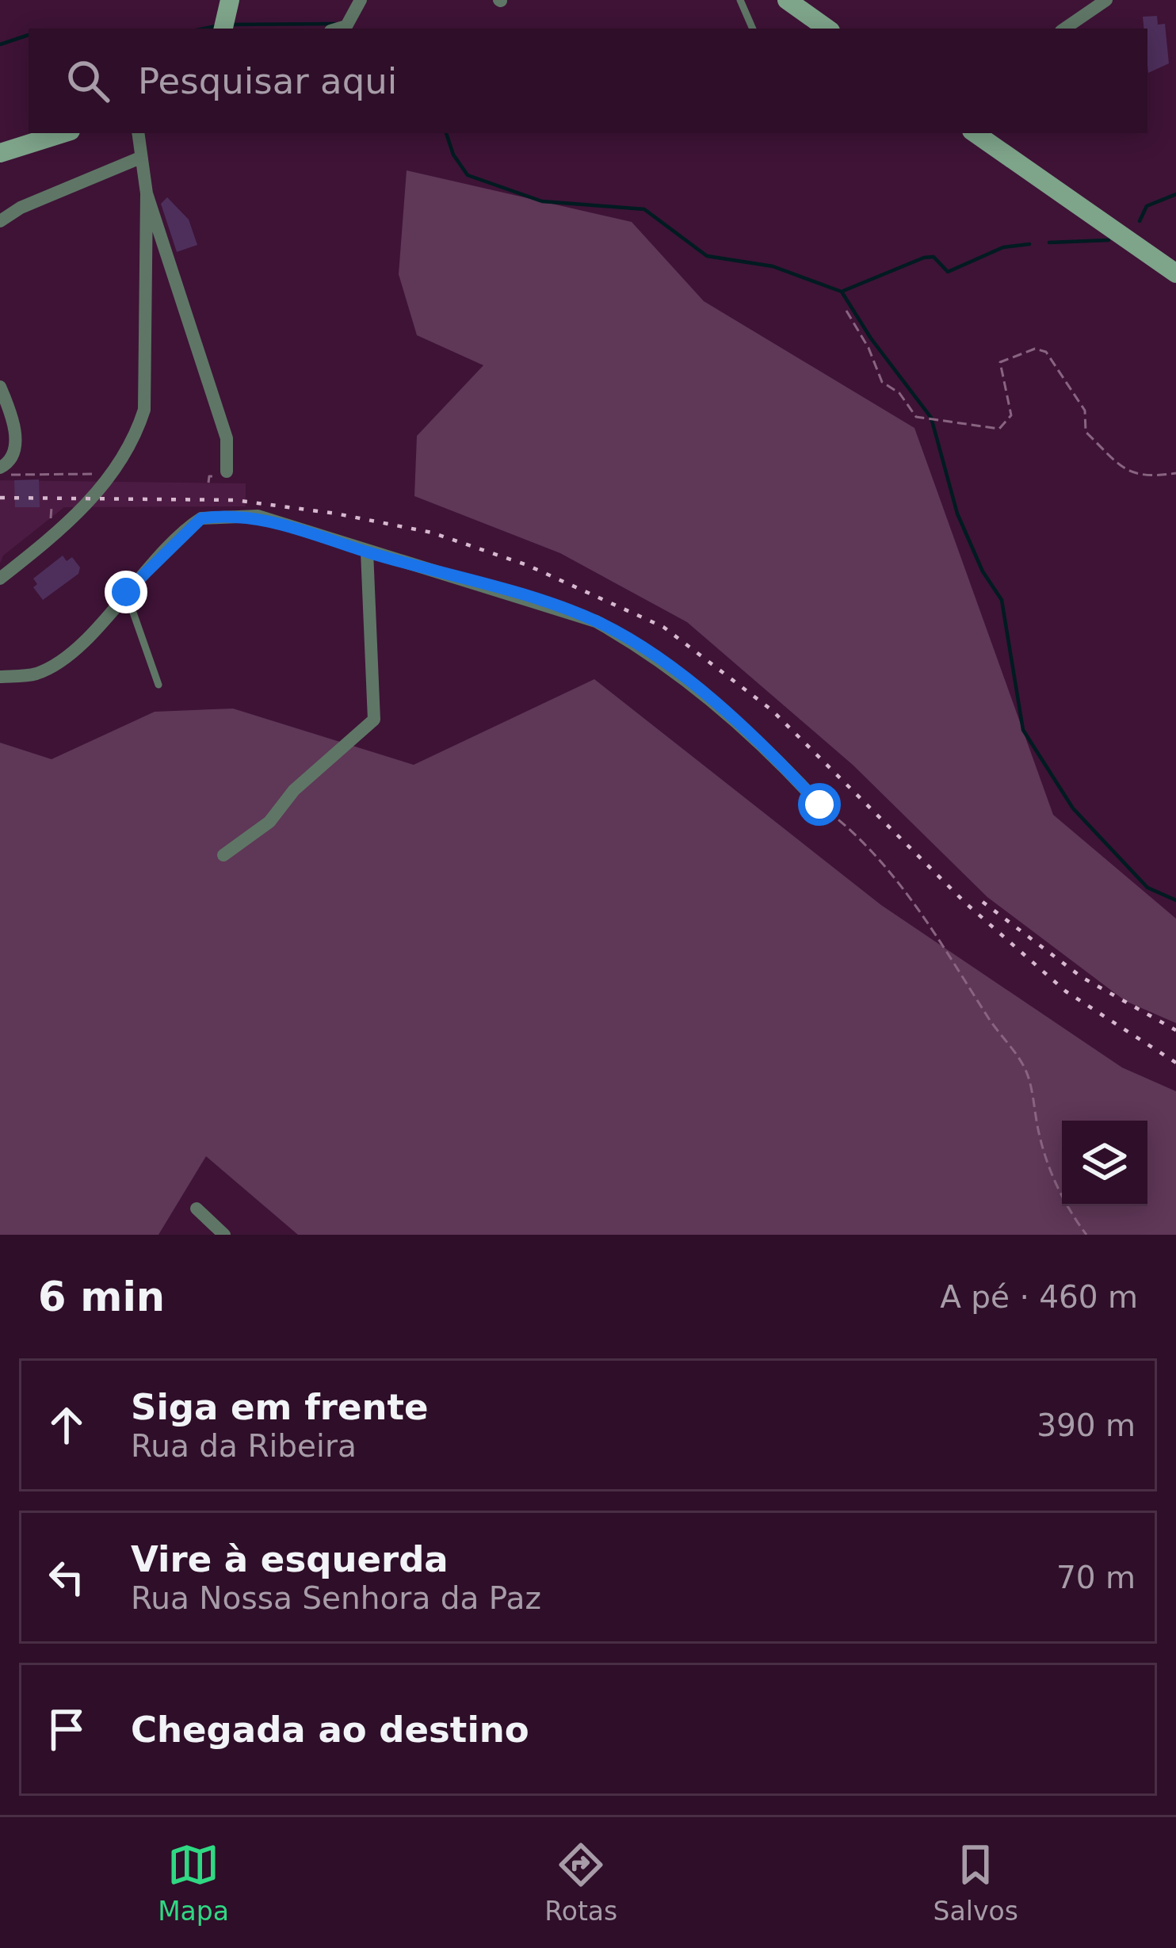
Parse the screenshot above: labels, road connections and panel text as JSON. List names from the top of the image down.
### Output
{
  "page": {
    "search": "Pesquisar aqui",
    "heading": ["6 min", "A pé · 460 m"],
    "list": [
      ["Siga em frente", "Rua da Ribeira", "390 m"],
      ["Vire à esquerda", "Rua Nossa Senhora da Paz", "70 m"],
      "Chegada ao destino"
    ],
    "nav": ["Mapa", "Rotas", "Salvos"]
  }
}
